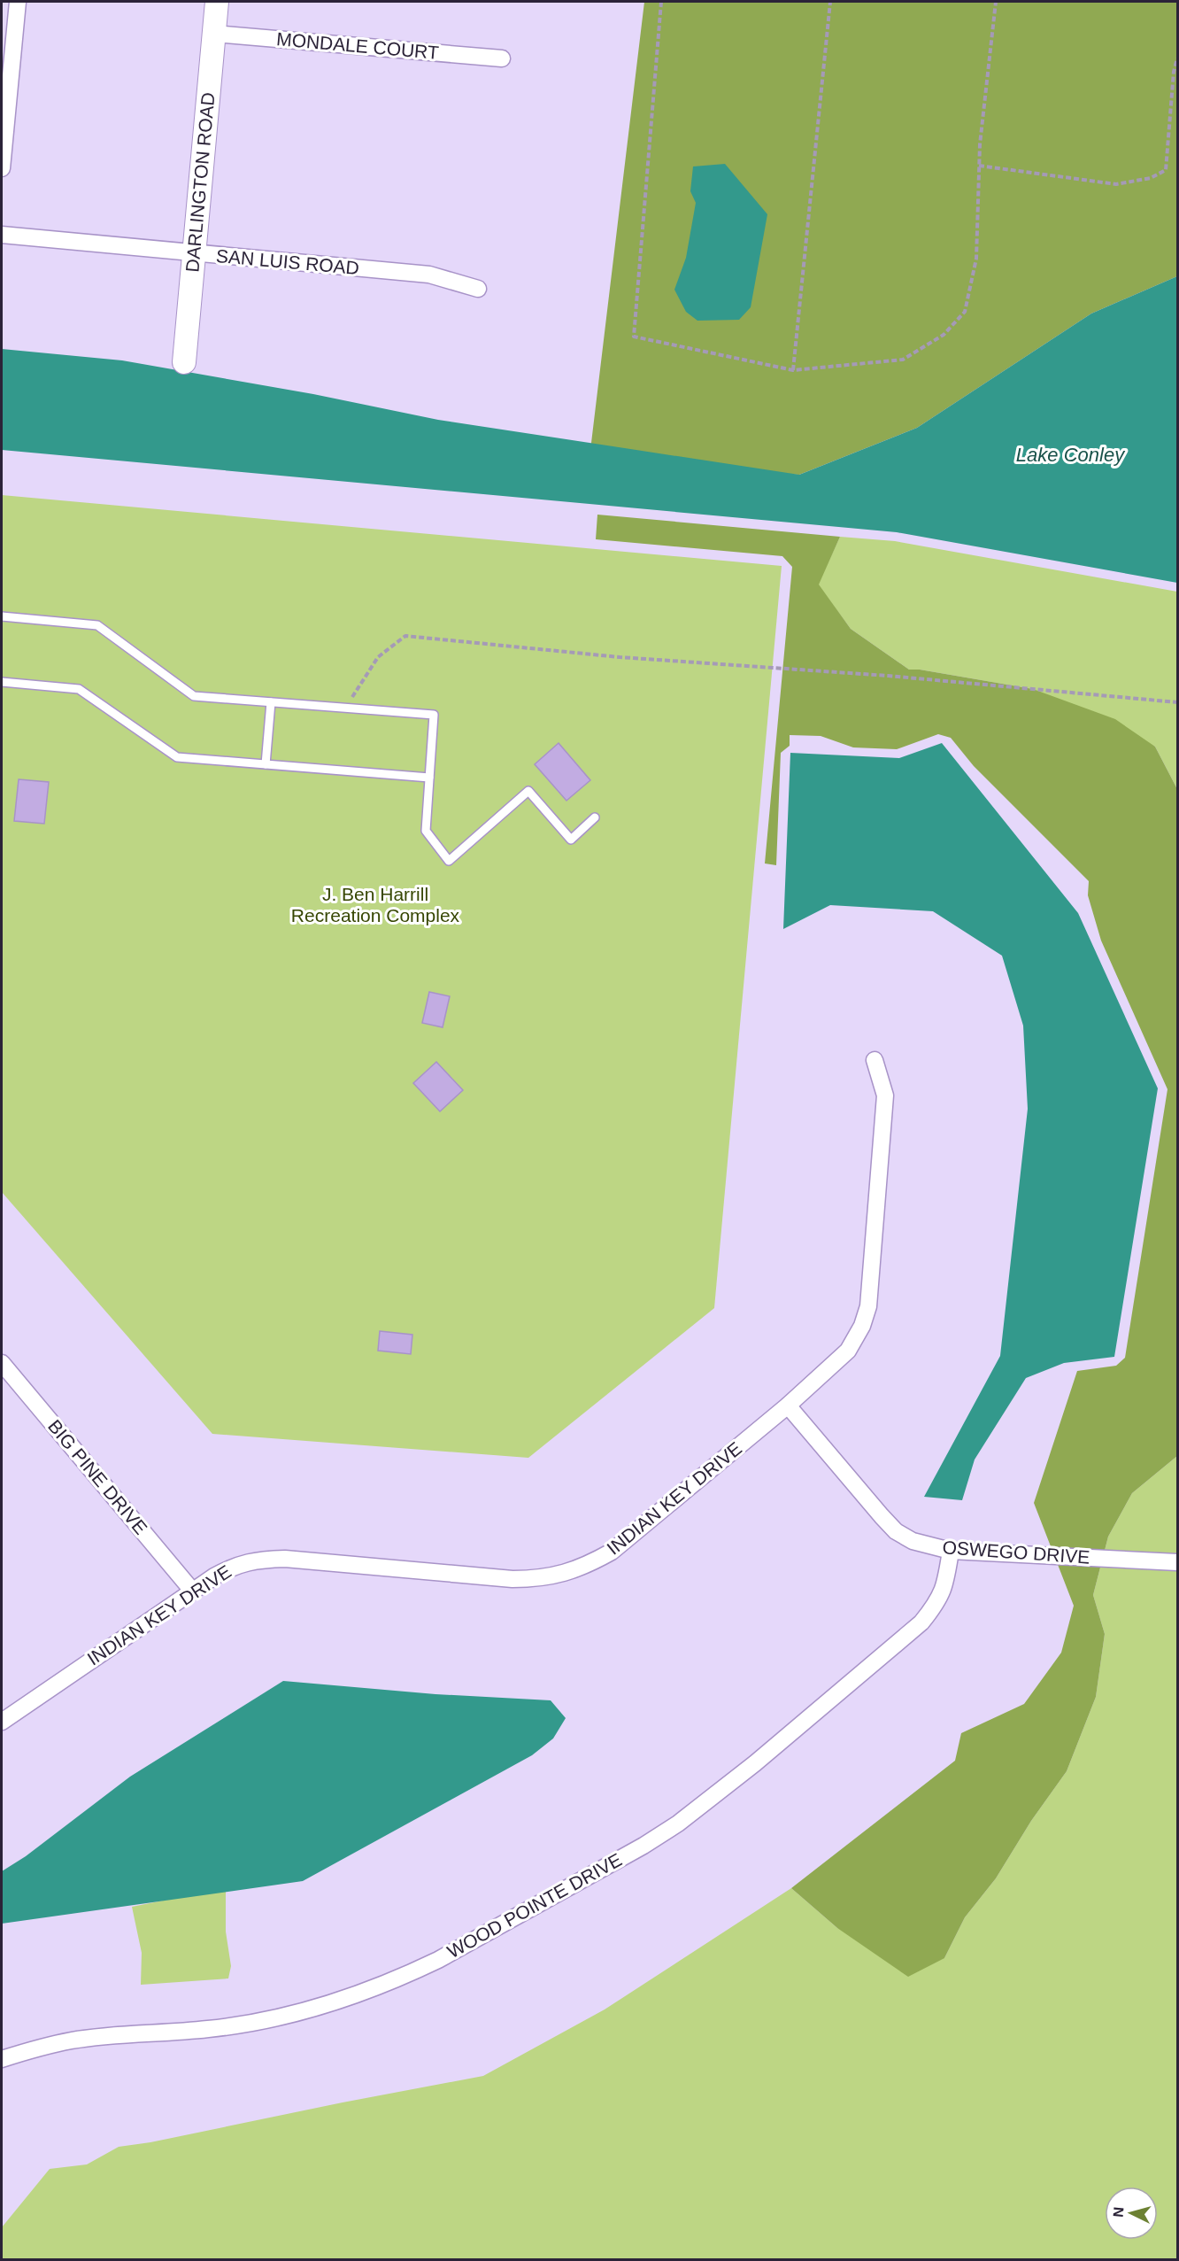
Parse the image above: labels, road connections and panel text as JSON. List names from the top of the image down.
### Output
{
  "streets": {
    "street": [
      "MONDALE COURT",
      "DARLINGTON ROAD",
      "SAN LUIS ROAD",
      "BIG PINE DRIVE",
      "INDIAN KEY DRIVE",
      "OSWEGO DRIVE",
      "WOOD POINTE DRIVE"
    ]
  },
  "crossings": [
    ["MONDALE COURT", "DARLINGTON ROAD"],
    ["DARLINGTON ROAD", "SAN LUIS ROAD"],
    ["BIG PINE DRIVE", "INDIAN KEY DRIVE"],
    ["INDIAN KEY DRIVE", "OSWEGO DRIVE"],
    ["OSWEGO DRIVE", "WOOD POINTE DRIVE"]
  ],
  "water": ["Lake Conley"],
  "parks": ["J. Ben Harrill Recreation Complex"],
  "north": "left"
}
